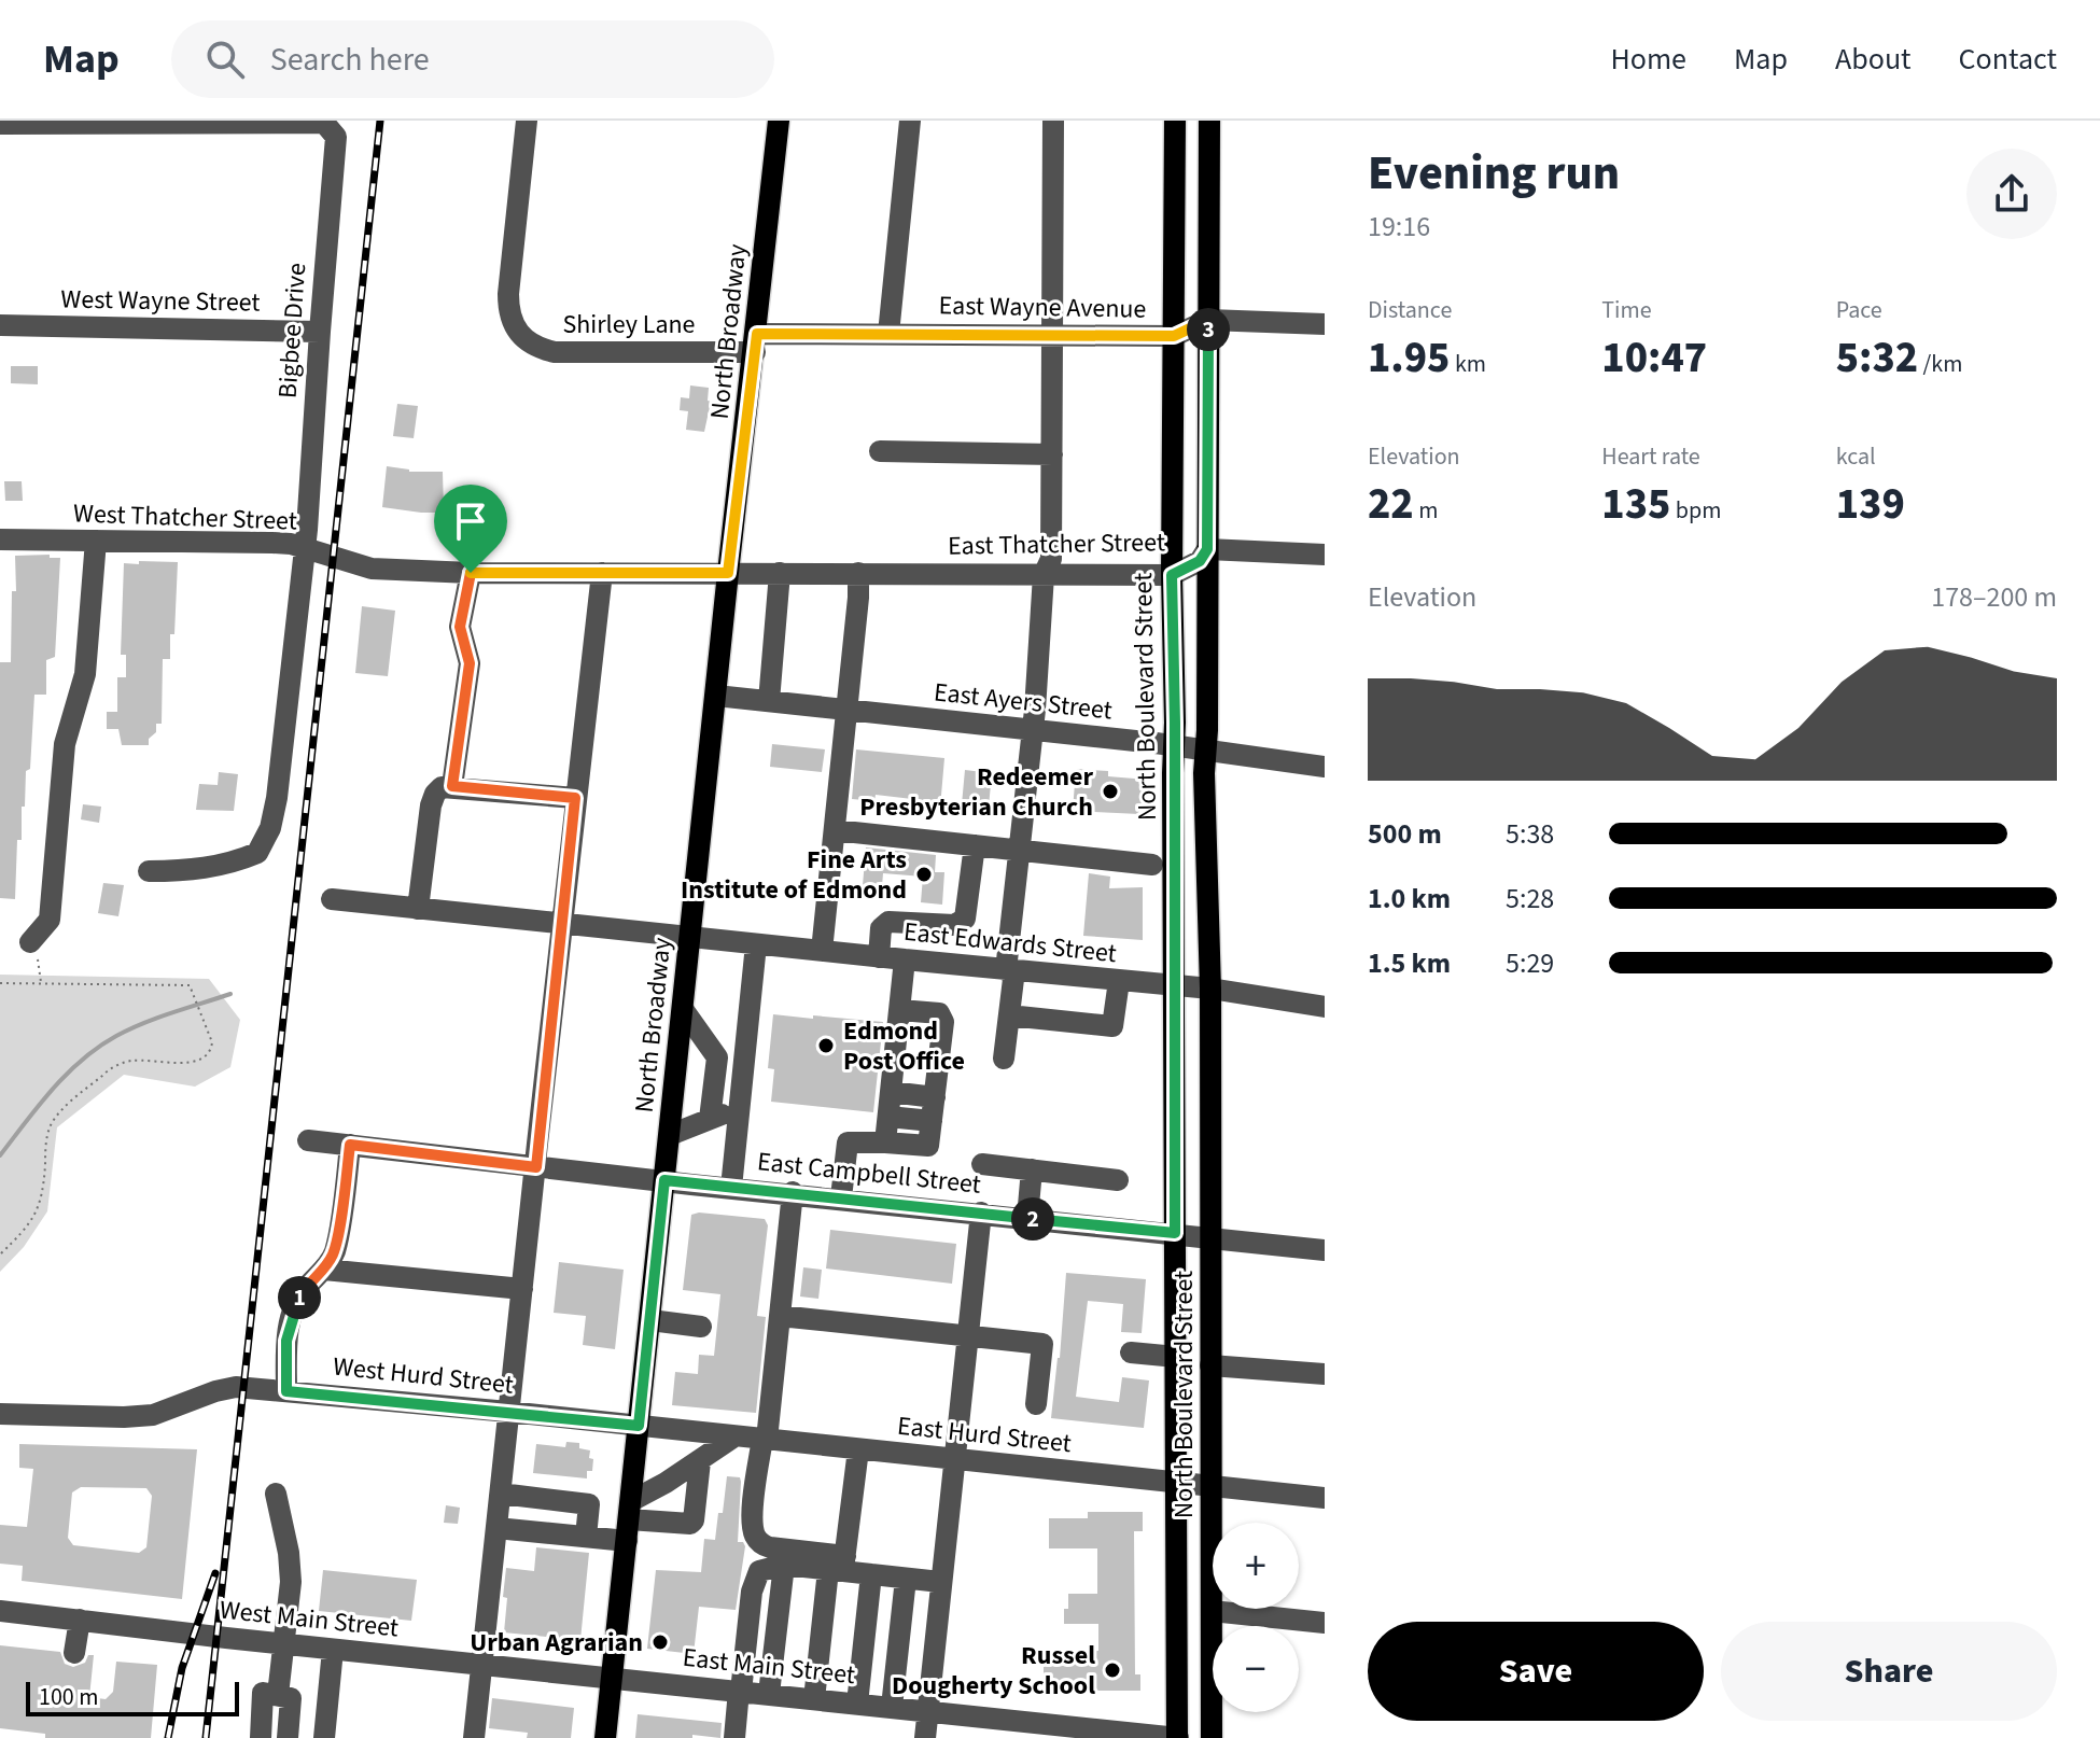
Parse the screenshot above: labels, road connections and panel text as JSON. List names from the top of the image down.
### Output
{
  "streets": {
    "main road": ["North Broadway", "North Boulevard Street"],
    "street": [
      "West Wayne Street",
      "East Wayne Avenue",
      "Shirley Lane",
      "Bigbee Drive",
      "West Thatcher Street",
      "East Thatcher Street",
      "East Ayers Street",
      "East Edwards Street",
      "East Campbell Street",
      "West Hurd Street",
      "East Hurd Street",
      "West Main Street",
      "East Main Street"
    ]
  },
  "crossings": [
    ["West Wayne Street", "Bigbee Drive"],
    ["East Wayne Avenue", "Shirley Lane"],
    ["East Wayne Avenue", "North Broadway"],
    ["East Wayne Avenue", "North Boulevard Street"],
    ["Shirley Lane", "North Broadway"],
    ["Bigbee Drive", "West Thatcher Street"],
    ["North Broadway", "West Thatcher Street"],
    ["North Broadway", "East Thatcher Street"],
    ["North Broadway", "East Ayers Street"],
    ["North Broadway", "East Edwards Street"],
    ["North Broadway", "East Campbell Street"],
    ["North Broadway", "West Hurd Street"],
    ["North Broadway", "East Hurd Street"],
    ["North Broadway", "West Main Street"],
    ["North Broadway", "East Main Street"],
    ["West Thatcher Street", "East Thatcher Street"],
    ["East Thatcher Street", "North Boulevard Street"],
    ["North Boulevard Street", "East Ayers Street"],
    ["North Boulevard Street", "East Edwards Street"],
    ["North Boulevard Street", "East Campbell Street"],
    ["North Boulevard Street", "East Hurd Street"],
    ["North Boulevard Street", "East Main Street"],
    ["West Hurd Street", "East Hurd Street"],
    ["West Main Street", "East Main Street"]
  ],
  "places": [
    "Redeemer Presbyterian Church",
    "Fine Arts Institute of Edmond",
    "Edmond Post Office",
    "Urban Agrarian",
    "Russel Dougherty School"
  ],
  "scale_bar": "100 m",
  "page": {
    "header": "Map",
    "search": "Search here",
    "nav": [
      "Home",
      "Map",
      "About",
      "Contact"
    ],
    "heading": ["Evening run", "19:16"],
    "stats": [
      ["Distance", "1.95 km"],
      ["Time", "10:47"],
      ["Pace", "5:32 /km"],
      ["Elevation", "22 m"],
      ["Heart rate", "135 bpm"],
      ["kcal", "139"]
    ],
    "pins": ["3", "2", "1"],
    "chart": ["Elevation", "178–200 m"],
    "list": [
      {
        "name": "500 m",
        "note": "5:38"
      },
      {
        "name": "1.0 km",
        "note": "5:28"
      },
      {
        "name": "1.5 km",
        "note": "5:29"
      }
    ],
    "map_buttons": ["+", "−"],
    "buttons": ["Save", "Share"],
    "scale": "100 m"
  }
}
